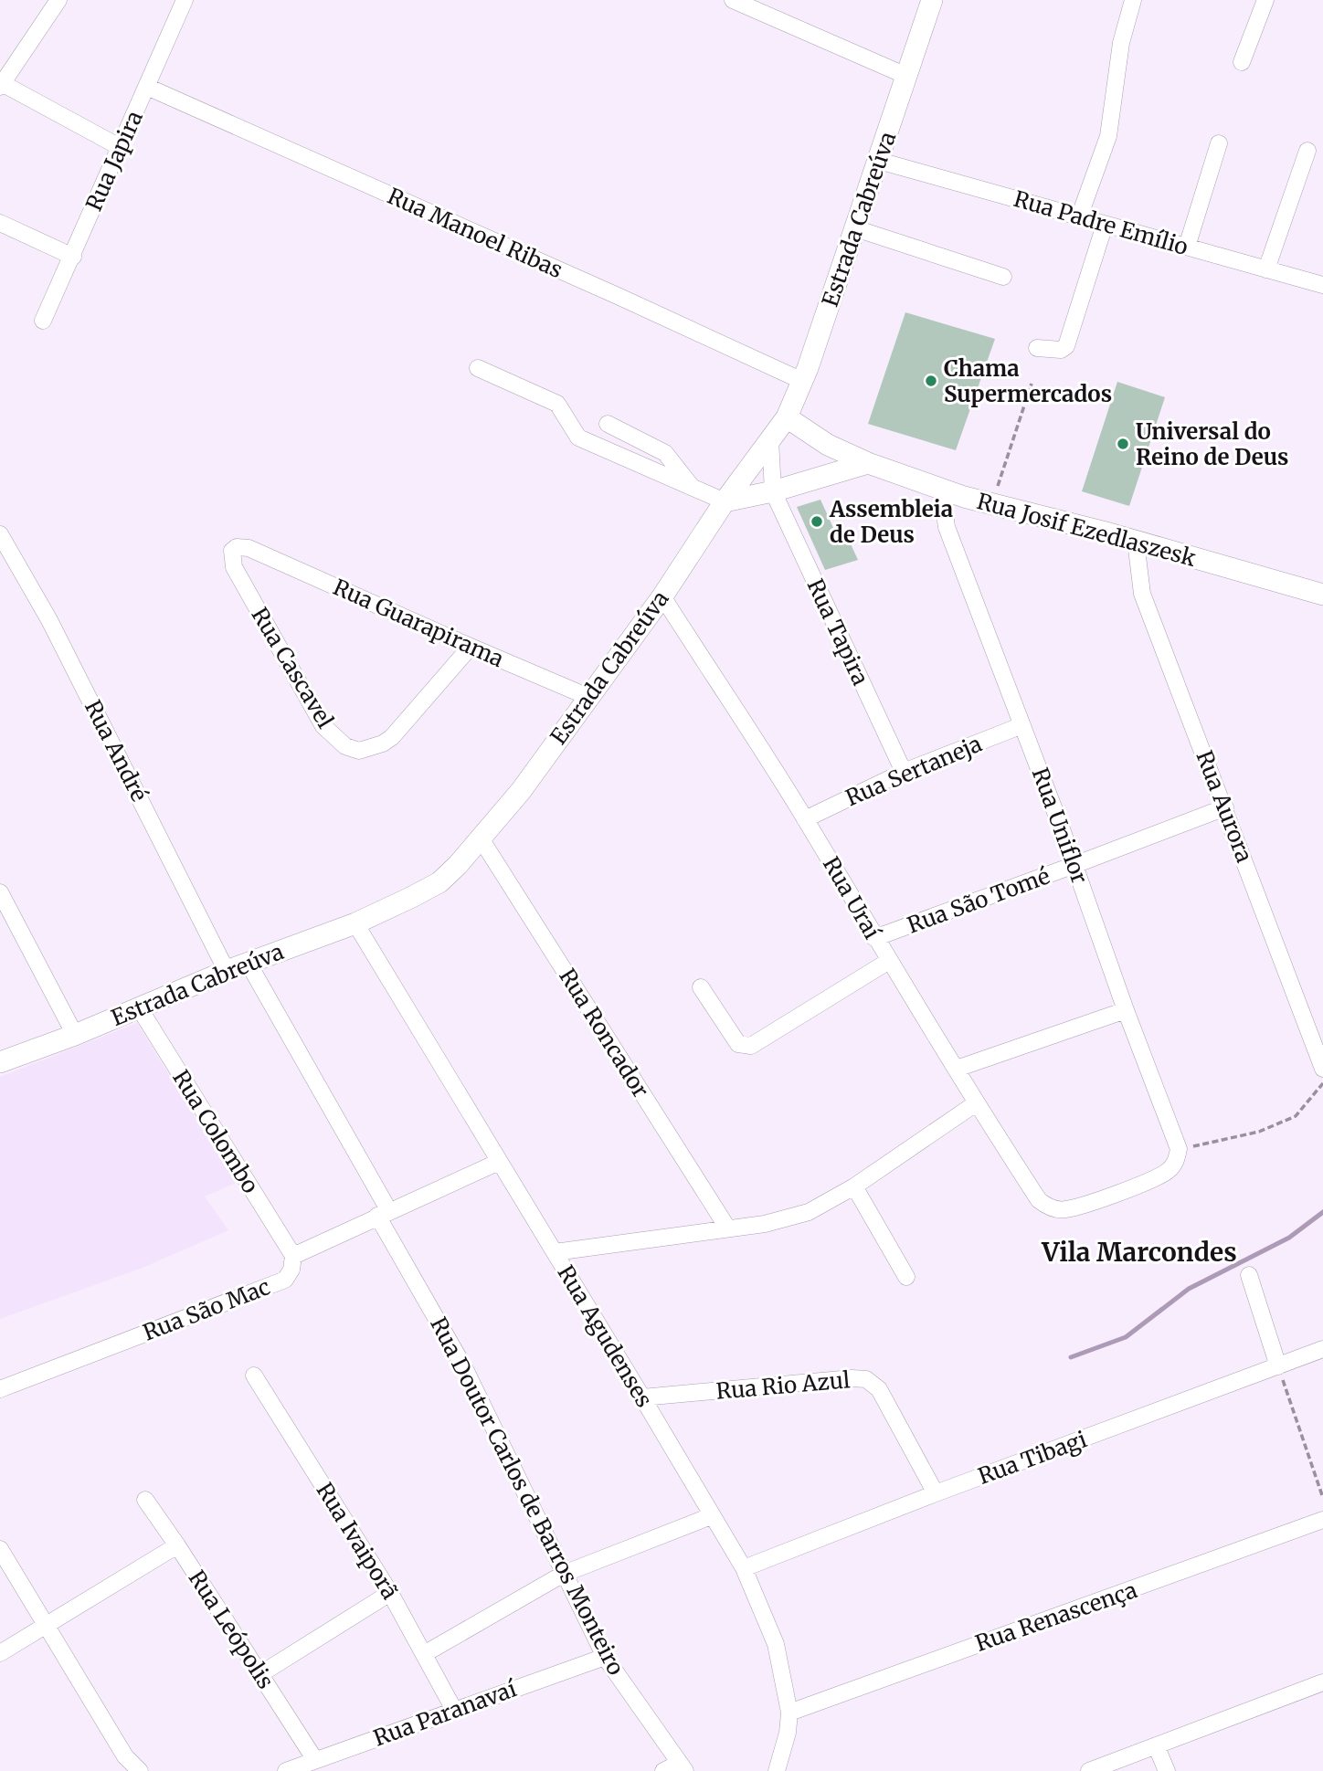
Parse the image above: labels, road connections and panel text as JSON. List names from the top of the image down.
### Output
{
  "streets": {
    "main road": ["Estrada Cabreúva", "Rua Josif Ezedlaszesk"],
    "street": [
      "Rua Japira",
      "Rua Padre Emílio",
      "Rua Manoel Ribas",
      "Rua Guarapirama",
      "Rua Tapira",
      "Rua Cascavel",
      "Rua André",
      "Rua Sertaneja",
      "Rua Aurora",
      "Rua Uniflor",
      "Rua Uraí",
      "Rua São Tomé",
      "Rua Roncador",
      "Rua Colombo",
      "Rua São Mac",
      "Rua Agudenses",
      "Rua Rio Azul",
      "Rua Tibagi",
      "Rua Doutor Carlos de Barros Monteiro",
      "Rua Ivaiporã",
      "Rua Renascença",
      "Rua Leópolis",
      "Rua Paranavaí"
    ]
  },
  "crossings": [
    ["Rua Japira", "Rua Manoel Ribas"],
    ["Estrada Cabreúva", "Rua Padre Emílio"],
    ["Estrada Cabreúva", "Rua Manoel Ribas"],
    ["Estrada Cabreúva", "Rua Josif Ezedlaszesk"],
    ["Estrada Cabreúva", "Rua Guarapirama"],
    ["Estrada Cabreúva", "Rua André"],
    ["Estrada Cabreúva", "Rua Uraí"],
    ["Estrada Cabreúva", "Rua Roncador"],
    ["Estrada Cabreúva", "Rua Colombo"],
    ["Estrada Cabreúva", "Rua Agudenses"],
    ["Estrada Cabreúva", "Rua Doutor Carlos de Barros Monteiro"],
    ["Rua Josif Ezedlaszesk", "Rua Aurora"],
    ["Rua Josif Ezedlaszesk", "Rua Uniflor"],
    ["Rua Guarapirama", "Rua Cascavel"],
    ["Rua Tapira", "Rua Sertaneja"],
    ["Rua Sertaneja", "Rua Uniflor"],
    ["Rua Sertaneja", "Rua Uraí"],
    ["Rua Aurora", "Rua São Tomé"],
    ["Rua Uniflor", "Rua Uraí"],
    ["Rua Uniflor", "Rua São Tomé"],
    ["Rua Uraí", "Rua São Tomé"],
    ["Rua Colombo", "Rua São Mac"],
    ["Rua Agudenses", "Rua Rio Azul"],
    ["Rua Agudenses", "Rua Tibagi"],
    ["Rua Agudenses", "Rua Renascença"],
    ["Rua Rio Azul", "Rua Tibagi"],
    ["Rua Doutor Carlos de Barros Monteiro", "Rua Paranavaí"],
    ["Rua Ivaiporã", "Rua Paranavaí"],
    ["Rua Leópolis", "Rua Paranavaí"]
  ],
  "districts": ["Vila Marcondes"],
  "places": ["Chama Supermercados", "Universal do Reino de Deus", "Assembleia de Deus"]
}
